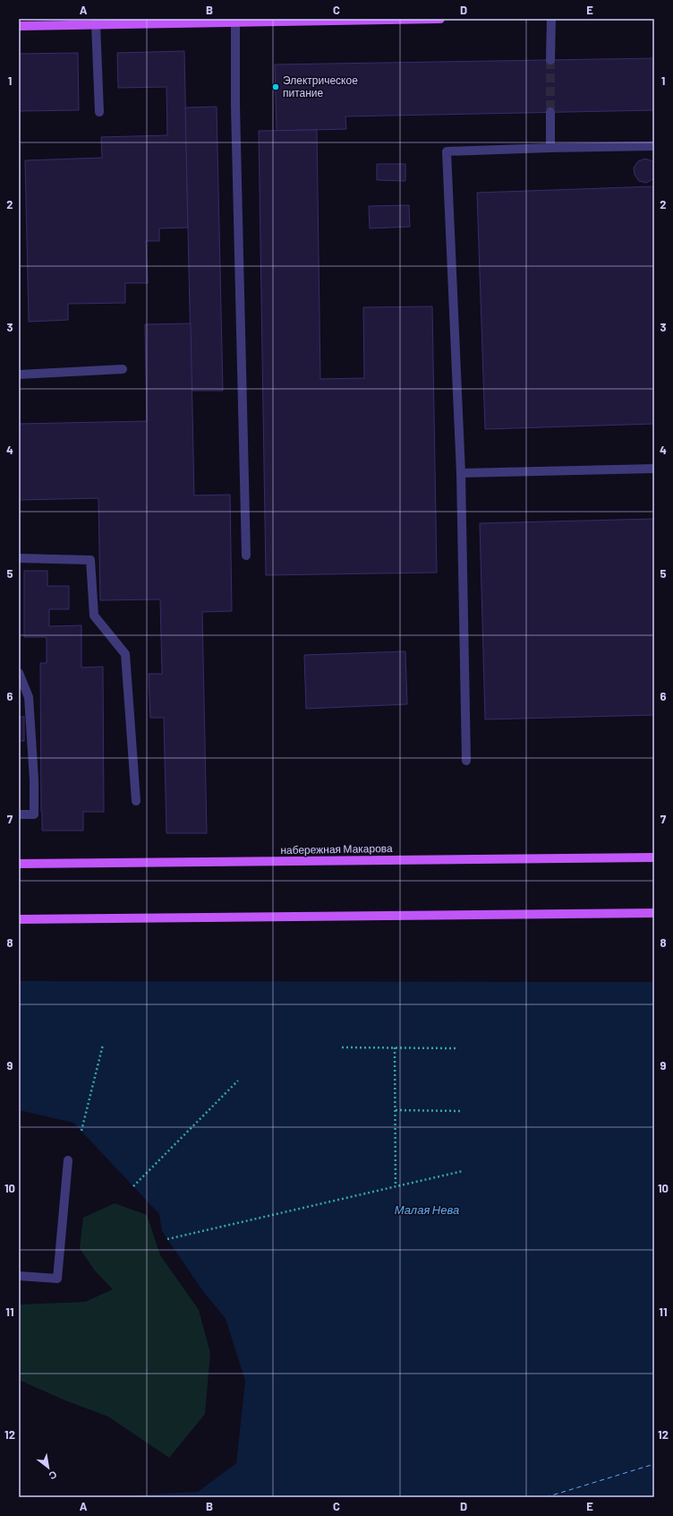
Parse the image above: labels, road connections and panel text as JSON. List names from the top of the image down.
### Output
{
  "streets": {
    "main road": ["набережная Макарова"]
  },
  "water": ["Малая Нева"],
  "places": ["Электрическое питание"],
  "north": "bottom right",
  "grid": {
    "columns": [
      "A",
      "B",
      "C",
      "D",
      "E"
    ],
    "rows": [
      "1",
      "2",
      "3",
      "4",
      "5",
      "6",
      "7",
      "8",
      "9",
      "10",
      "11",
      "12"
    ]
  }
}
